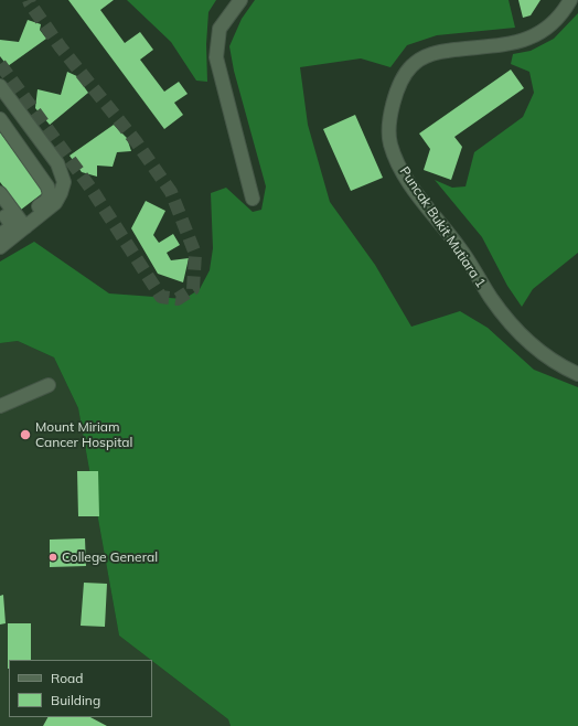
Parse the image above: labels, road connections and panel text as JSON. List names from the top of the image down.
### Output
{
  "streets": {
    "street": ["Puncak Bukit Mutiara 1"]
  },
  "places": ["Mount Miriam Cancer Hospital", "College General"],
  "legend": ["Road", "Building"]
}
